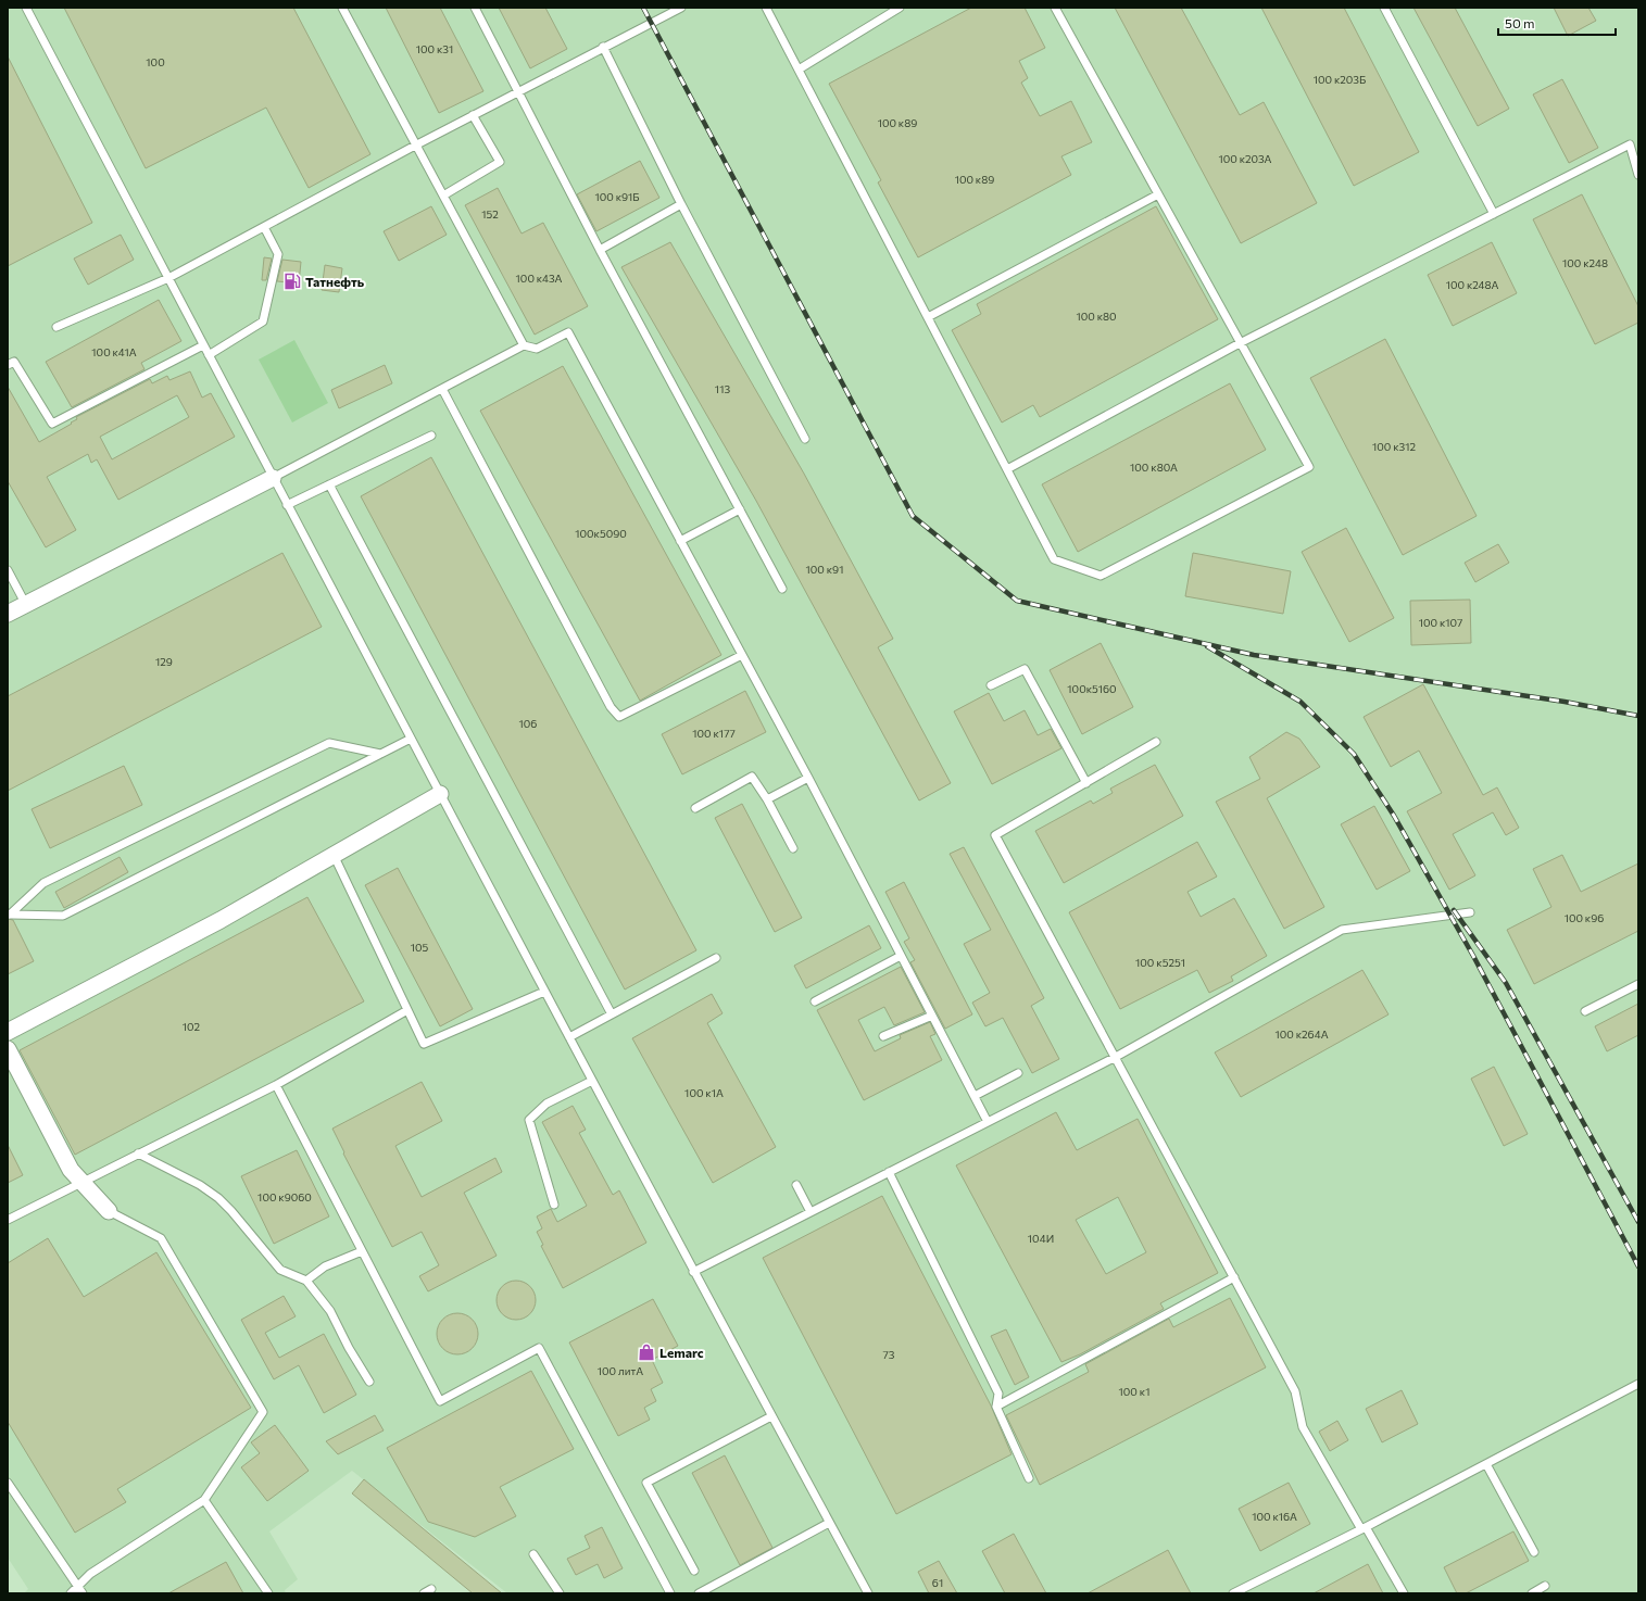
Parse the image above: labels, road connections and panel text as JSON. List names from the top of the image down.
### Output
{
  "places": {
    "fuel station": ["Татнефть"],
    "shop": ["Lemarc"]
  },
  "house_numbers": [
    "100 к31",
    "100",
    "100 к203Б",
    "100 к89",
    "100 к203А",
    "100 к89",
    "100 к91Б",
    "152",
    "100 к248",
    "100 к43А",
    "100 к248А",
    "100 к80",
    "100 к41А",
    "113",
    "100 к312",
    "100 к80А",
    "100к5090",
    "100 к91",
    "100 к107",
    "129",
    "100к5160",
    "106",
    "100 к177",
    "100 к96",
    "105",
    "100 к5251",
    "102",
    "100 к264А",
    "100 к1А",
    "100 к9060",
    "104И",
    "73",
    "100 литА",
    "100 к1",
    "100 к16А",
    "61"
  ],
  "scale_bar": "50 m"
}
